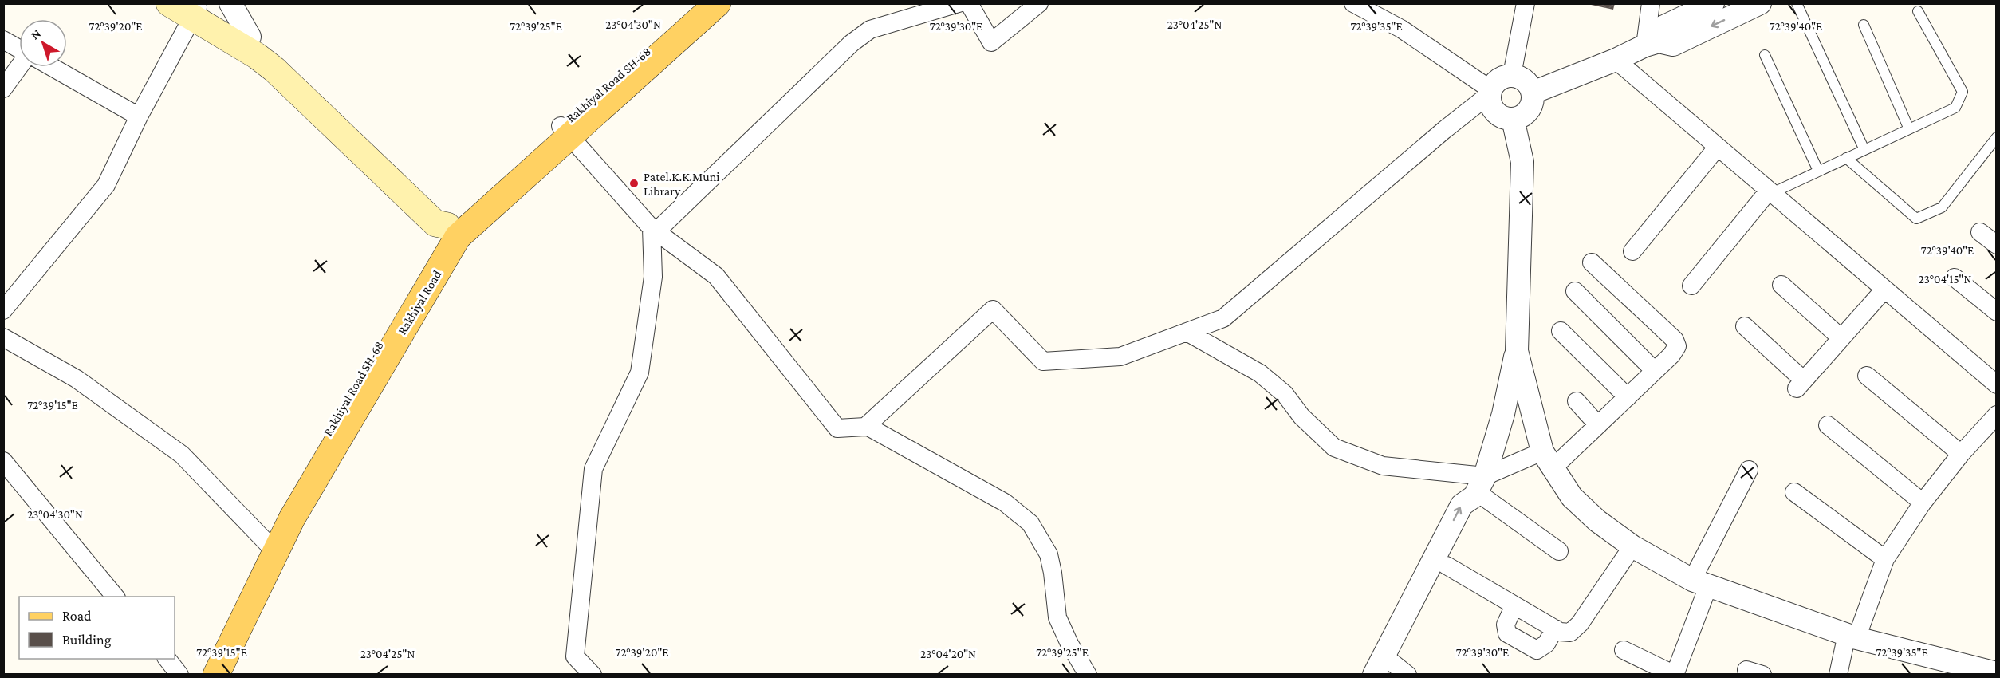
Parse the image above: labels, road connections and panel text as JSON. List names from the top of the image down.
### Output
{
  "streets": {
    "main road": ["Rakhiyal Road SH-68", "Rakhiyal Road"]
  },
  "crossings": [
    ["Rakhiyal Road SH-68", "Rakhiyal Road"]
  ],
  "places": ["Patel.K.K.Muni Library"],
  "legend": ["Road", "Building"],
  "north": "top left",
  "coordinates": [
    "23°04'30\"N",
    "23°04'25\"N",
    "72°39'25\"E",
    "72°39'35\"E",
    "72°39'20\"E",
    "72°39'30\"E",
    "72°39'40\"E",
    "23°04'15\"N",
    "72°39'15\"E",
    "23°04'20\"N"
  ]
}
